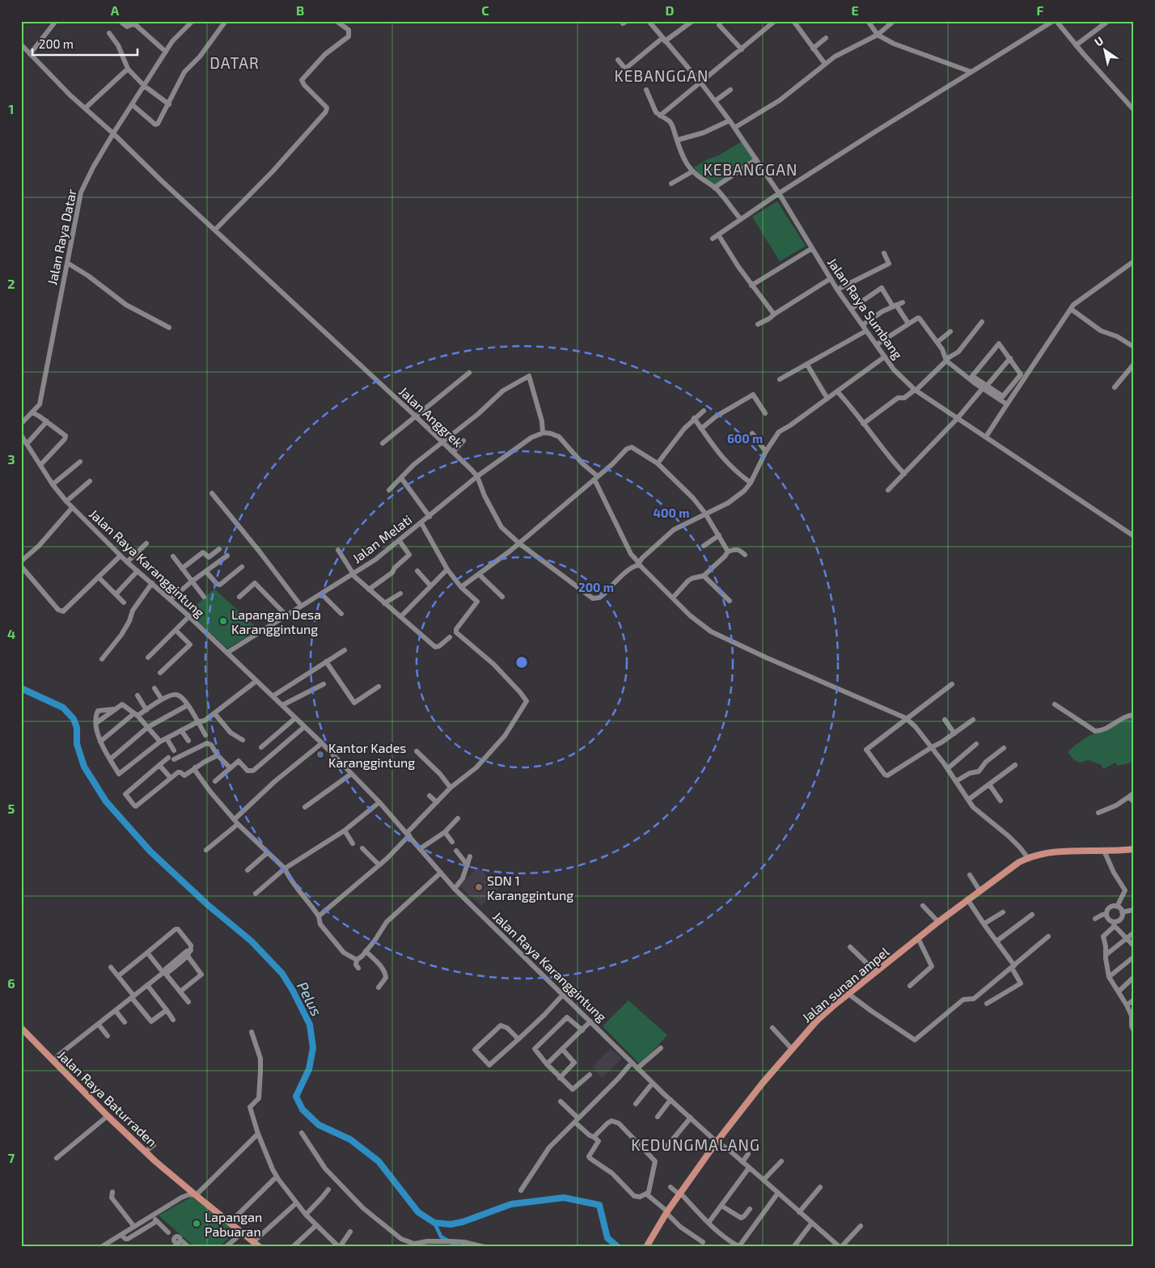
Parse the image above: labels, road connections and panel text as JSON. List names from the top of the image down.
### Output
{
  "streets": {
    "main road": ["Jalan sunan ampel", "Jalan Raya Baturraden"],
    "street": [
      "Jalan Raya Datar",
      "Jalan Raya Sumbang",
      "Jalan Anggrek",
      "Jalan Melati",
      "Jalan Raya Karanggintung"
    ]
  },
  "crossings": [
    ["Jalan Raya Datar", "Jalan Anggrek"],
    ["Jalan Raya Sumbang", "Jalan Anggrek"],
    ["Jalan Anggrek", "Jalan Melati"],
    ["Jalan Melati", "Jalan Raya Karanggintung"],
    ["Jalan Raya Karanggintung", "Jalan sunan ampel"]
  ],
  "districts": [
    "DATAR",
    "KEBANGGAN",
    "KEBANGGAN",
    "KEDUNGMALANG"
  ],
  "water": ["Pelus"],
  "places": [
    "Lapangan Desa Karanggintung",
    "Kantor Kades Karanggintung",
    "SDN 1 Karanggintung",
    "Lapangan Pabuaran"
  ],
  "scale_bar": "200 m",
  "north": "top left",
  "grid": {
    "columns": [
      "A",
      "B",
      "C",
      "D",
      "E",
      "F"
    ],
    "rows": [
      "1",
      "2",
      "3",
      "4",
      "5",
      "6",
      "7"
    ]
  },
  "rings": ["600 m", "400 m", "200 m"]
}
